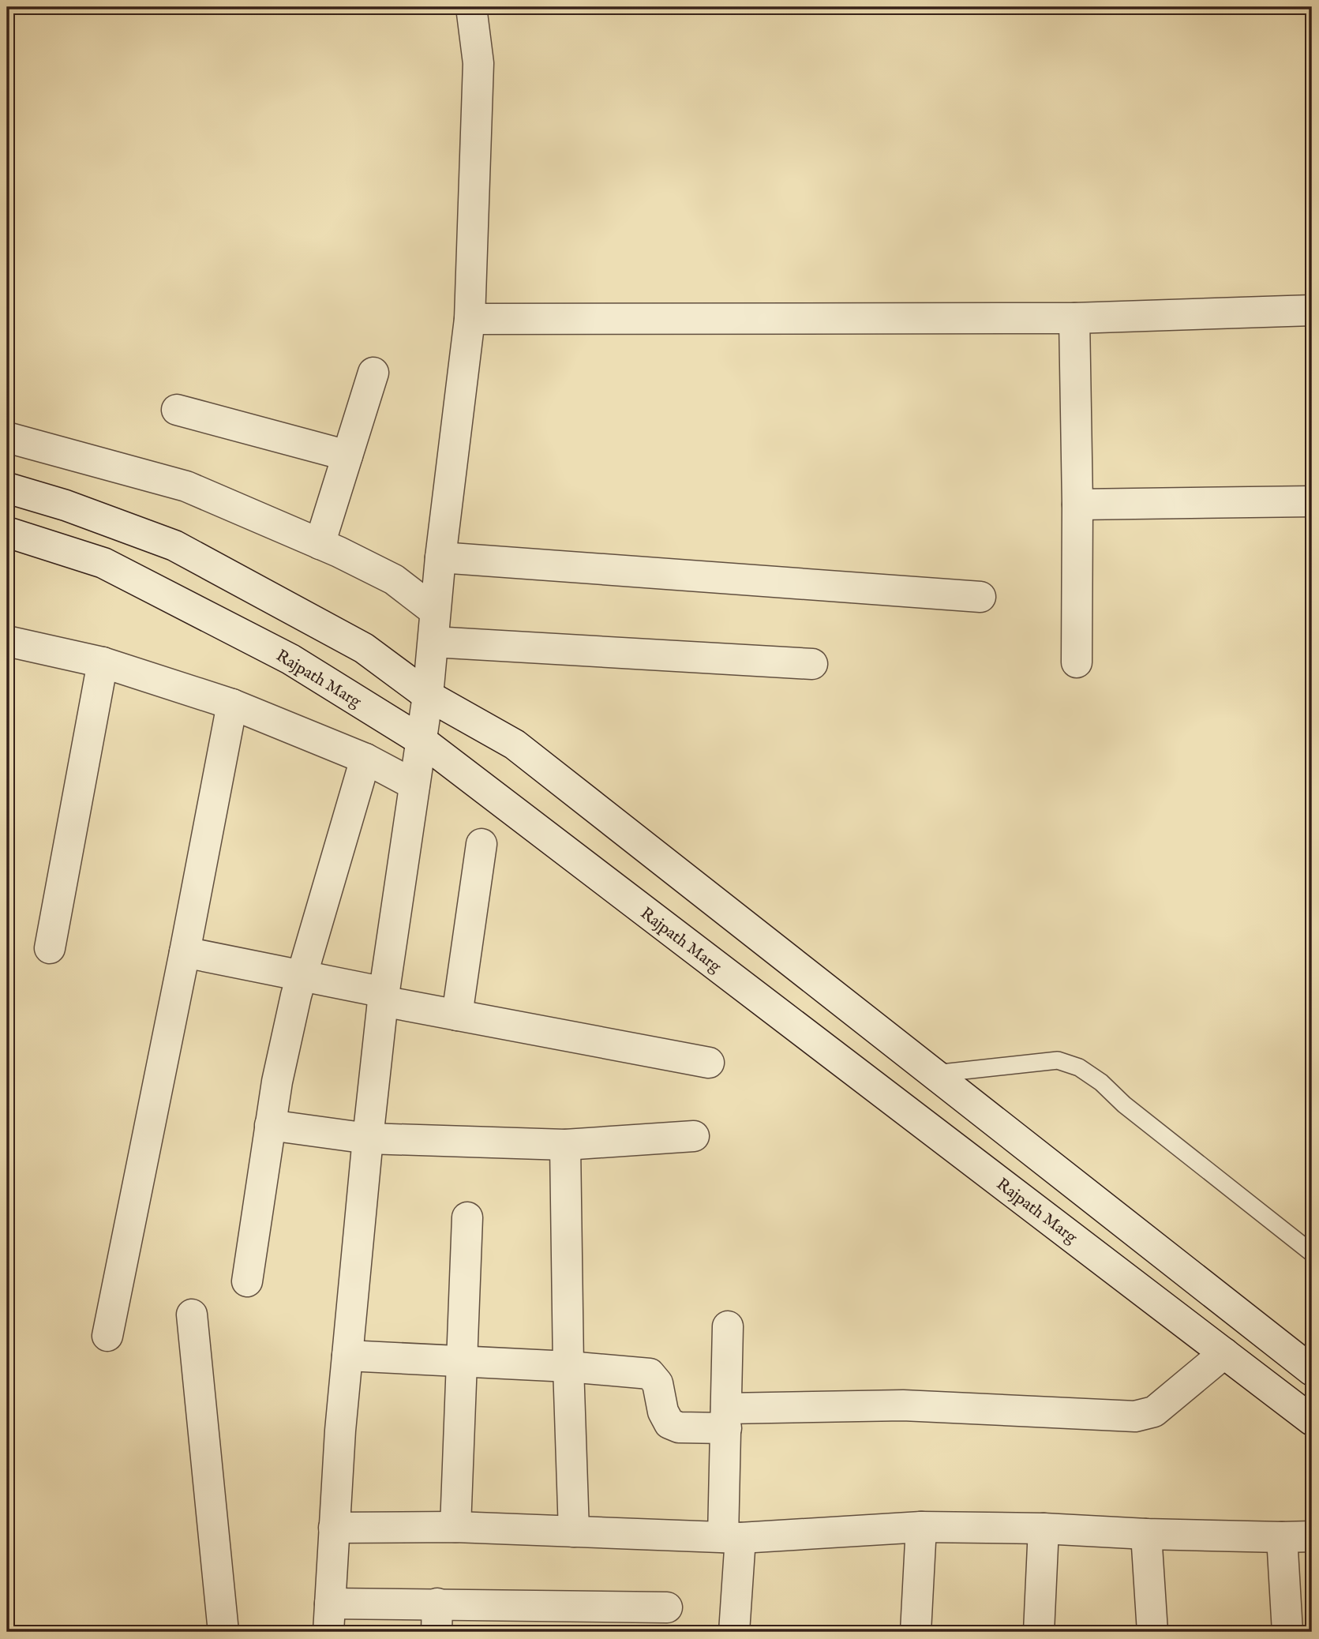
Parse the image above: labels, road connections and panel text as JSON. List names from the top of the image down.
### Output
{
  "streets": {
    "street": ["Rajpath Marg"]
  }
}
